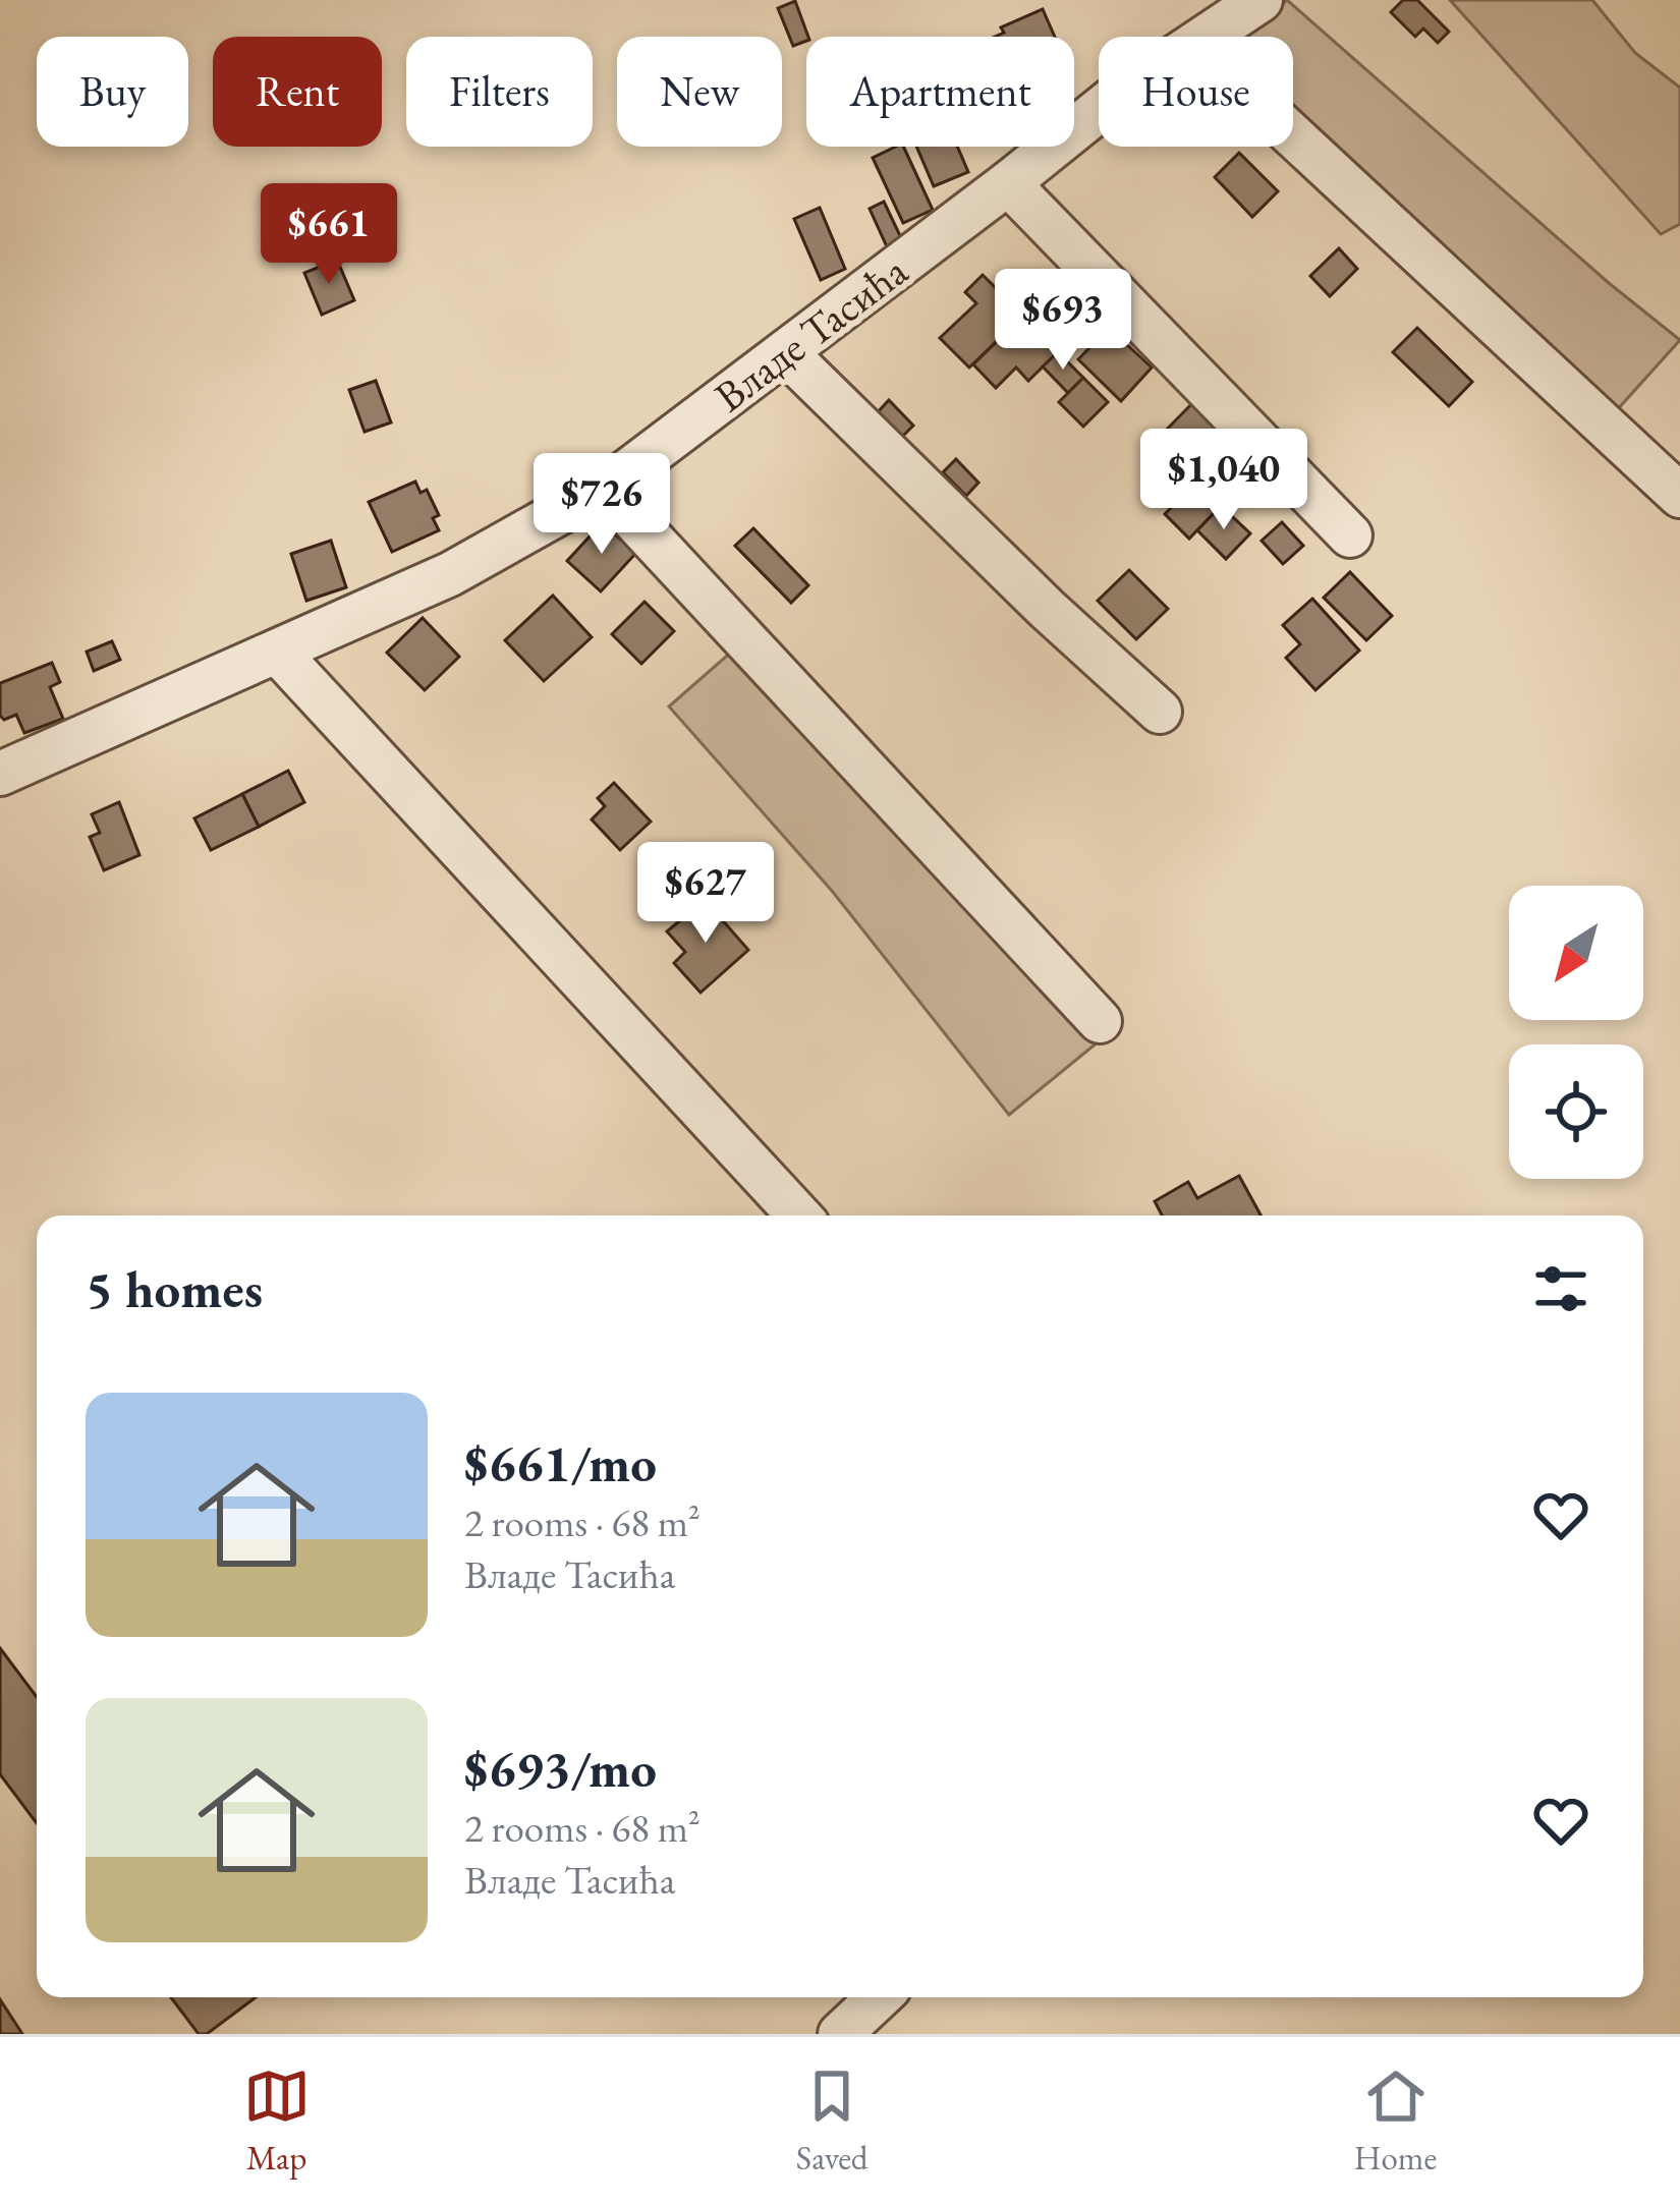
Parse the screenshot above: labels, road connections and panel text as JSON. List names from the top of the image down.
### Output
{
  "streets": {
    "street": ["Владе Тасића"]
  },
  "north": "bottom left",
  "page": {
    "chip": [
      "Buy",
      "Rent",
      "Filters",
      "New",
      "Apartment",
      "House"
    ],
    "price": [
      "$661",
      "$693",
      "$1,040",
      "$726",
      "$627"
    ],
    "heading": "5 homes",
    "list": [
      {
        "name": "$661/mo",
        "note": "2 rooms · 68 m² · Владе Тасића"
      },
      {
        "name": "$693/mo",
        "note": "2 rooms · 68 m² · Владе Тасића"
      }
    ],
    "tabs": ["Map", "Saved", "Home"]
  }
}
